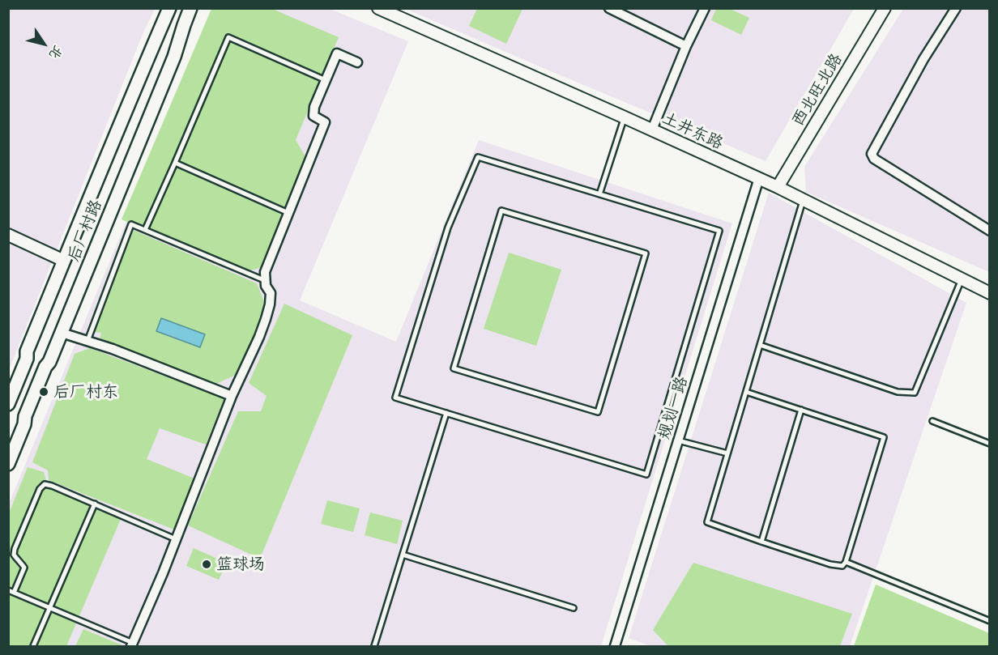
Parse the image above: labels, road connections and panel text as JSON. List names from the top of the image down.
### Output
{
  "streets": {
    "main road": ["后厂村路"],
    "street": ["西北旺北路", "土井东路", "规划一路"]
  },
  "crossings": [
    ["西北旺北路", "土井东路"],
    ["土井东路", "规划一路"]
  ],
  "places": ["后厂村东", "篮球场"],
  "north": "bottom right"
}
